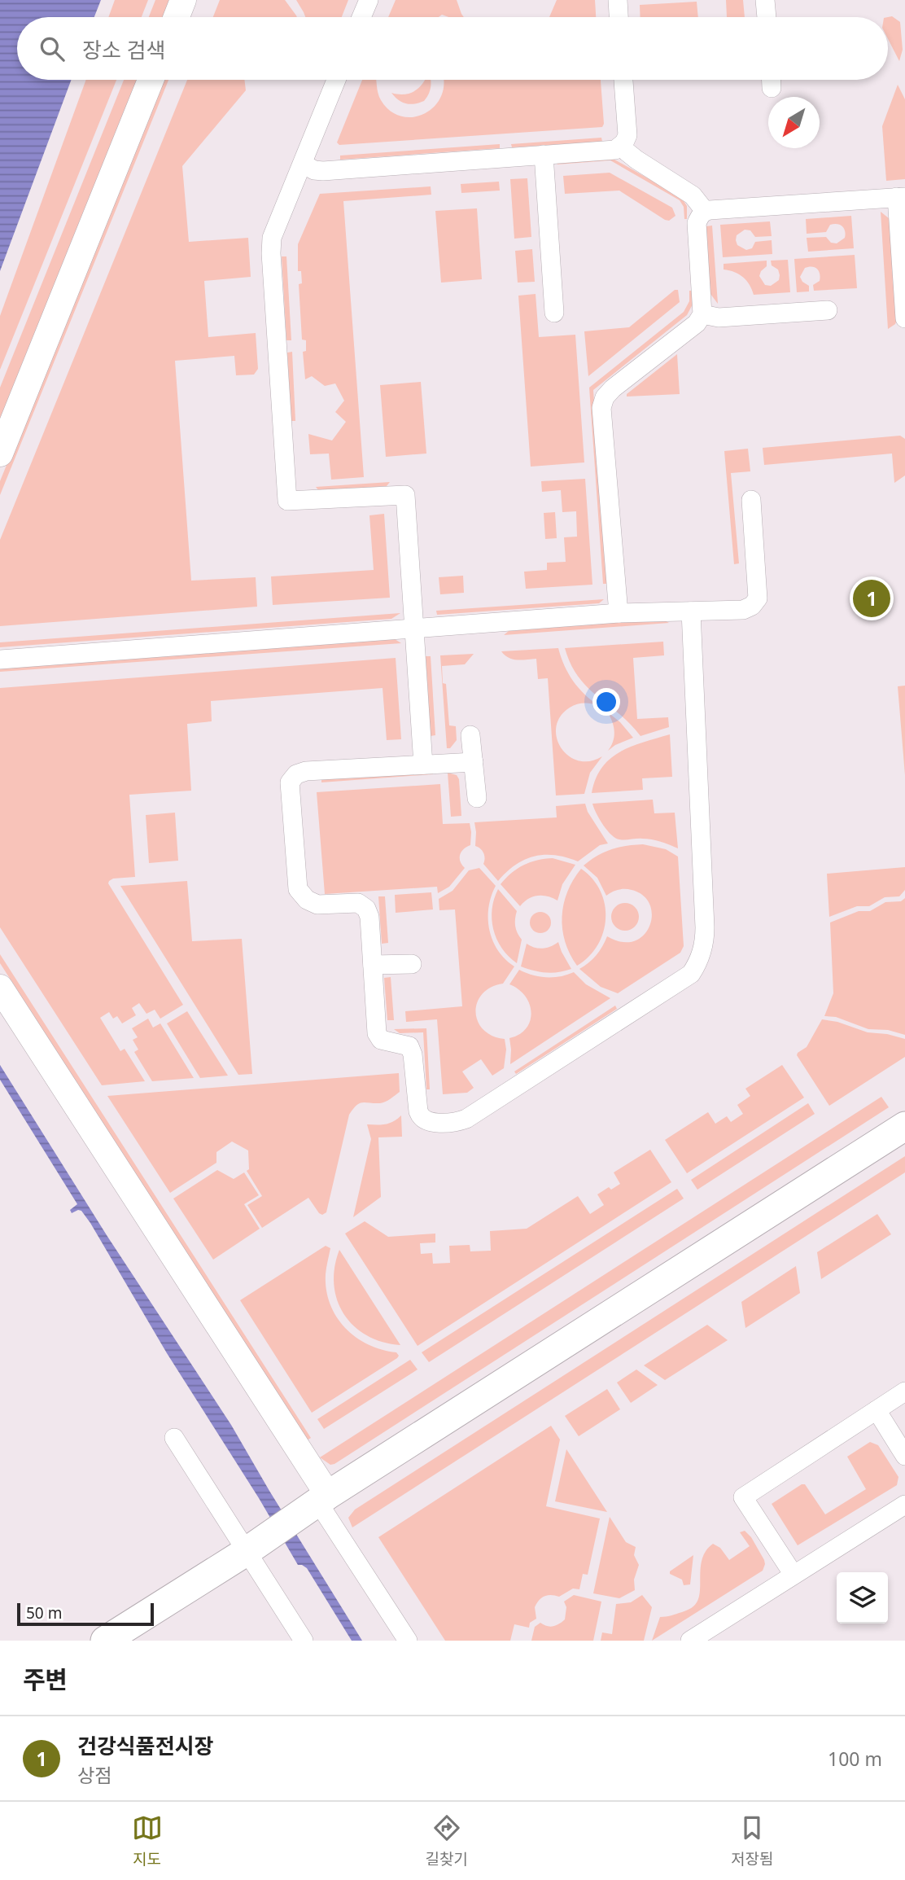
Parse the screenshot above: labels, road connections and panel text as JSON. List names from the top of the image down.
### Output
{
  "scale_bar": "50 m",
  "north": "bottom left",
  "page": {
    "search": "장소 검색",
    "pins": "1",
    "scale": "50 m",
    "heading": "주변",
    "list": [
      {
        "mark": "1",
        "name": "건강식품전시장",
        "note": "상점",
        "value": "100 m"
      }
    ],
    "nav": ["지도", "길찾기", "저장됨"]
  }
}
